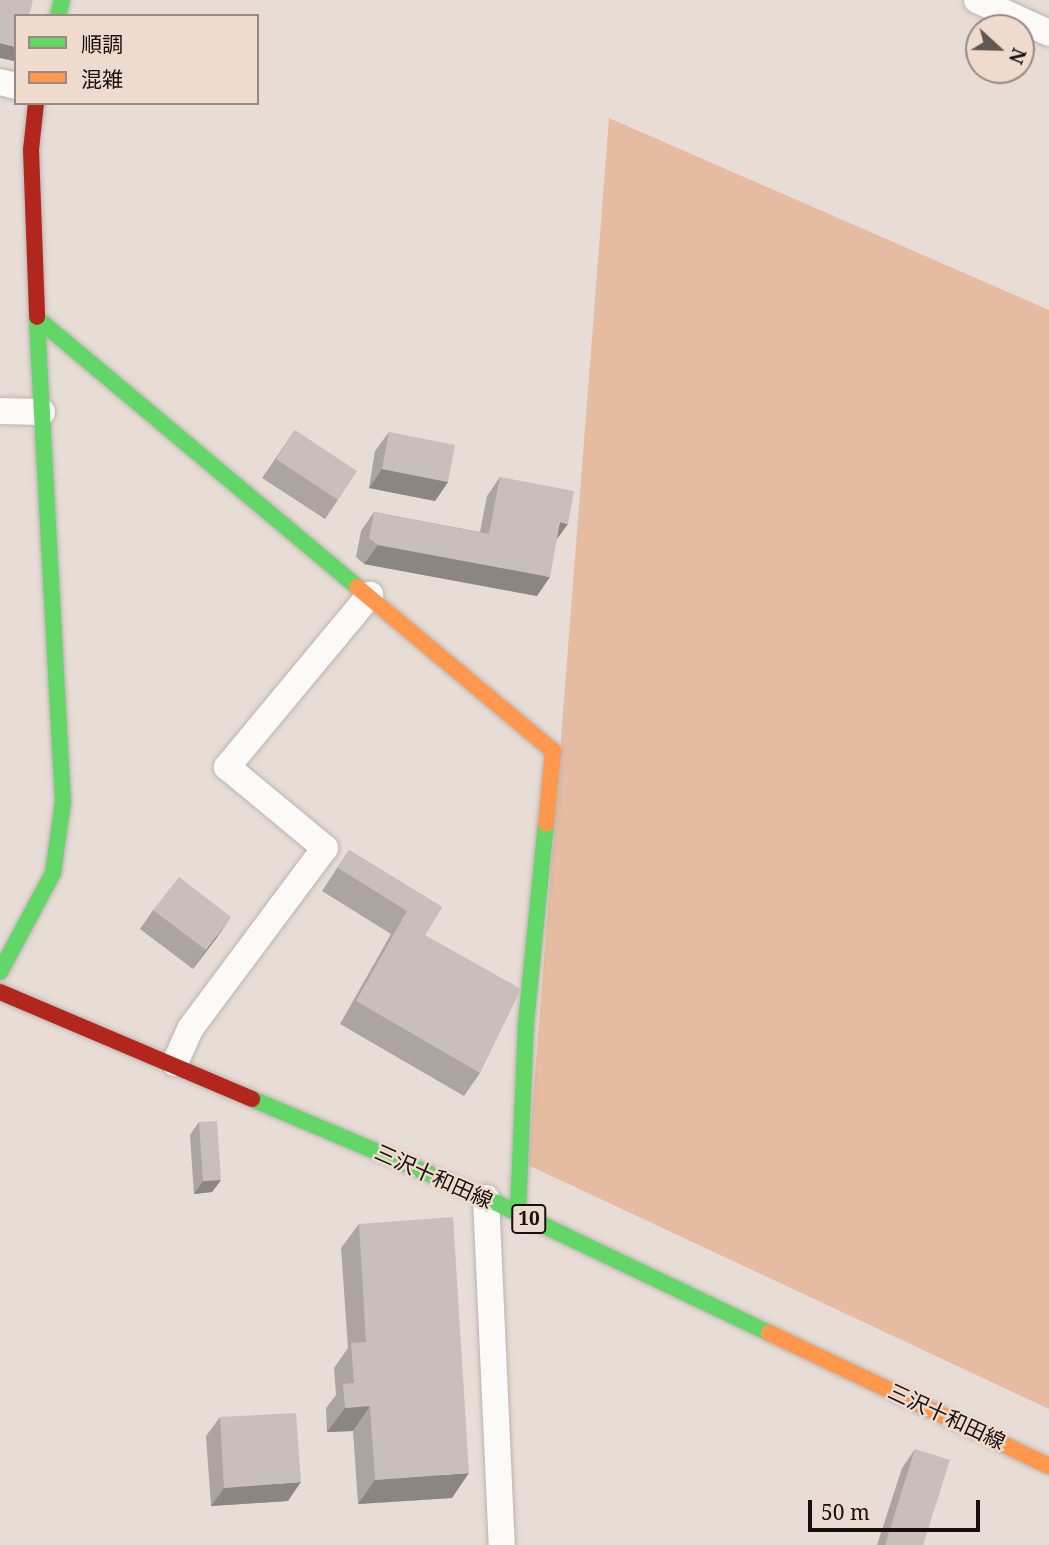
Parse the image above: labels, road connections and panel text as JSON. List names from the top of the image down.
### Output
{
  "streets": {
    "street": ["三沢十和田線", "10"]
  },
  "legend": ["順調", "混雑"],
  "scale_bar": "50 m",
  "north": "right"
}
